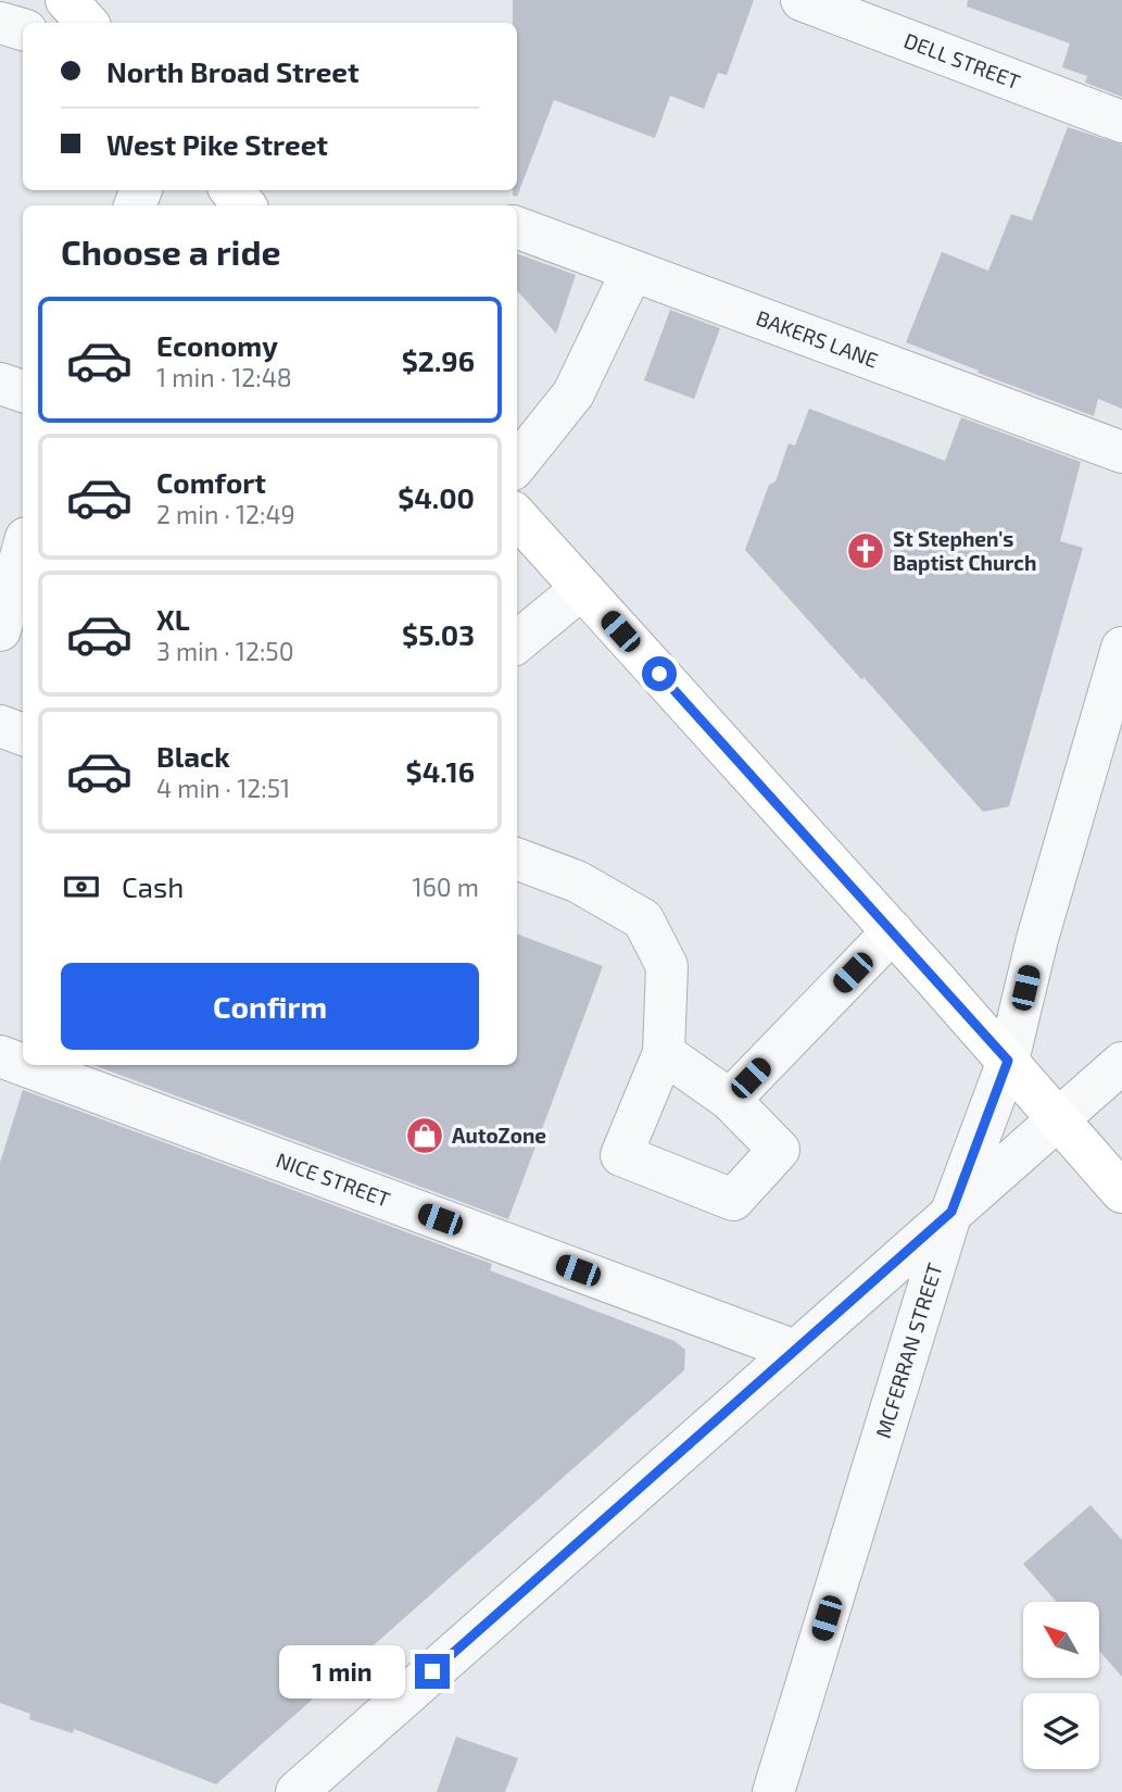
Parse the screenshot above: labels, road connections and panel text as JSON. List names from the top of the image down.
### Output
{
  "streets": {
    "street": [
      "DELL STREET",
      "BAKERS LANE",
      "NICE STREET",
      "MCFERRAN STREET"
    ]
  },
  "places": {
    "church": ["St Stephen's Baptist Church"],
    "shop": ["AutoZone"]
  },
  "north": "top left",
  "page": {
    "banner": ["North Broad Street", "West Pike Street"],
    "heading": "Choose a ride",
    "list": [
      {
        "name": "Economy",
        "note": "1 min · 12:48",
        "value": "$2.96"
      },
      {
        "name": "Comfort",
        "note": "2 min · 12:49",
        "value": "$4.00"
      },
      {
        "name": "XL",
        "note": "3 min · 12:50",
        "value": "$5.03"
      },
      {
        "name": "Black",
        "note": "4 min · 12:51",
        "value": "$4.16"
      }
    ],
    "pay": ["Cash", "160 m"],
    "buttons": "Confirm",
    "bubble": "1 min"
  }
}
